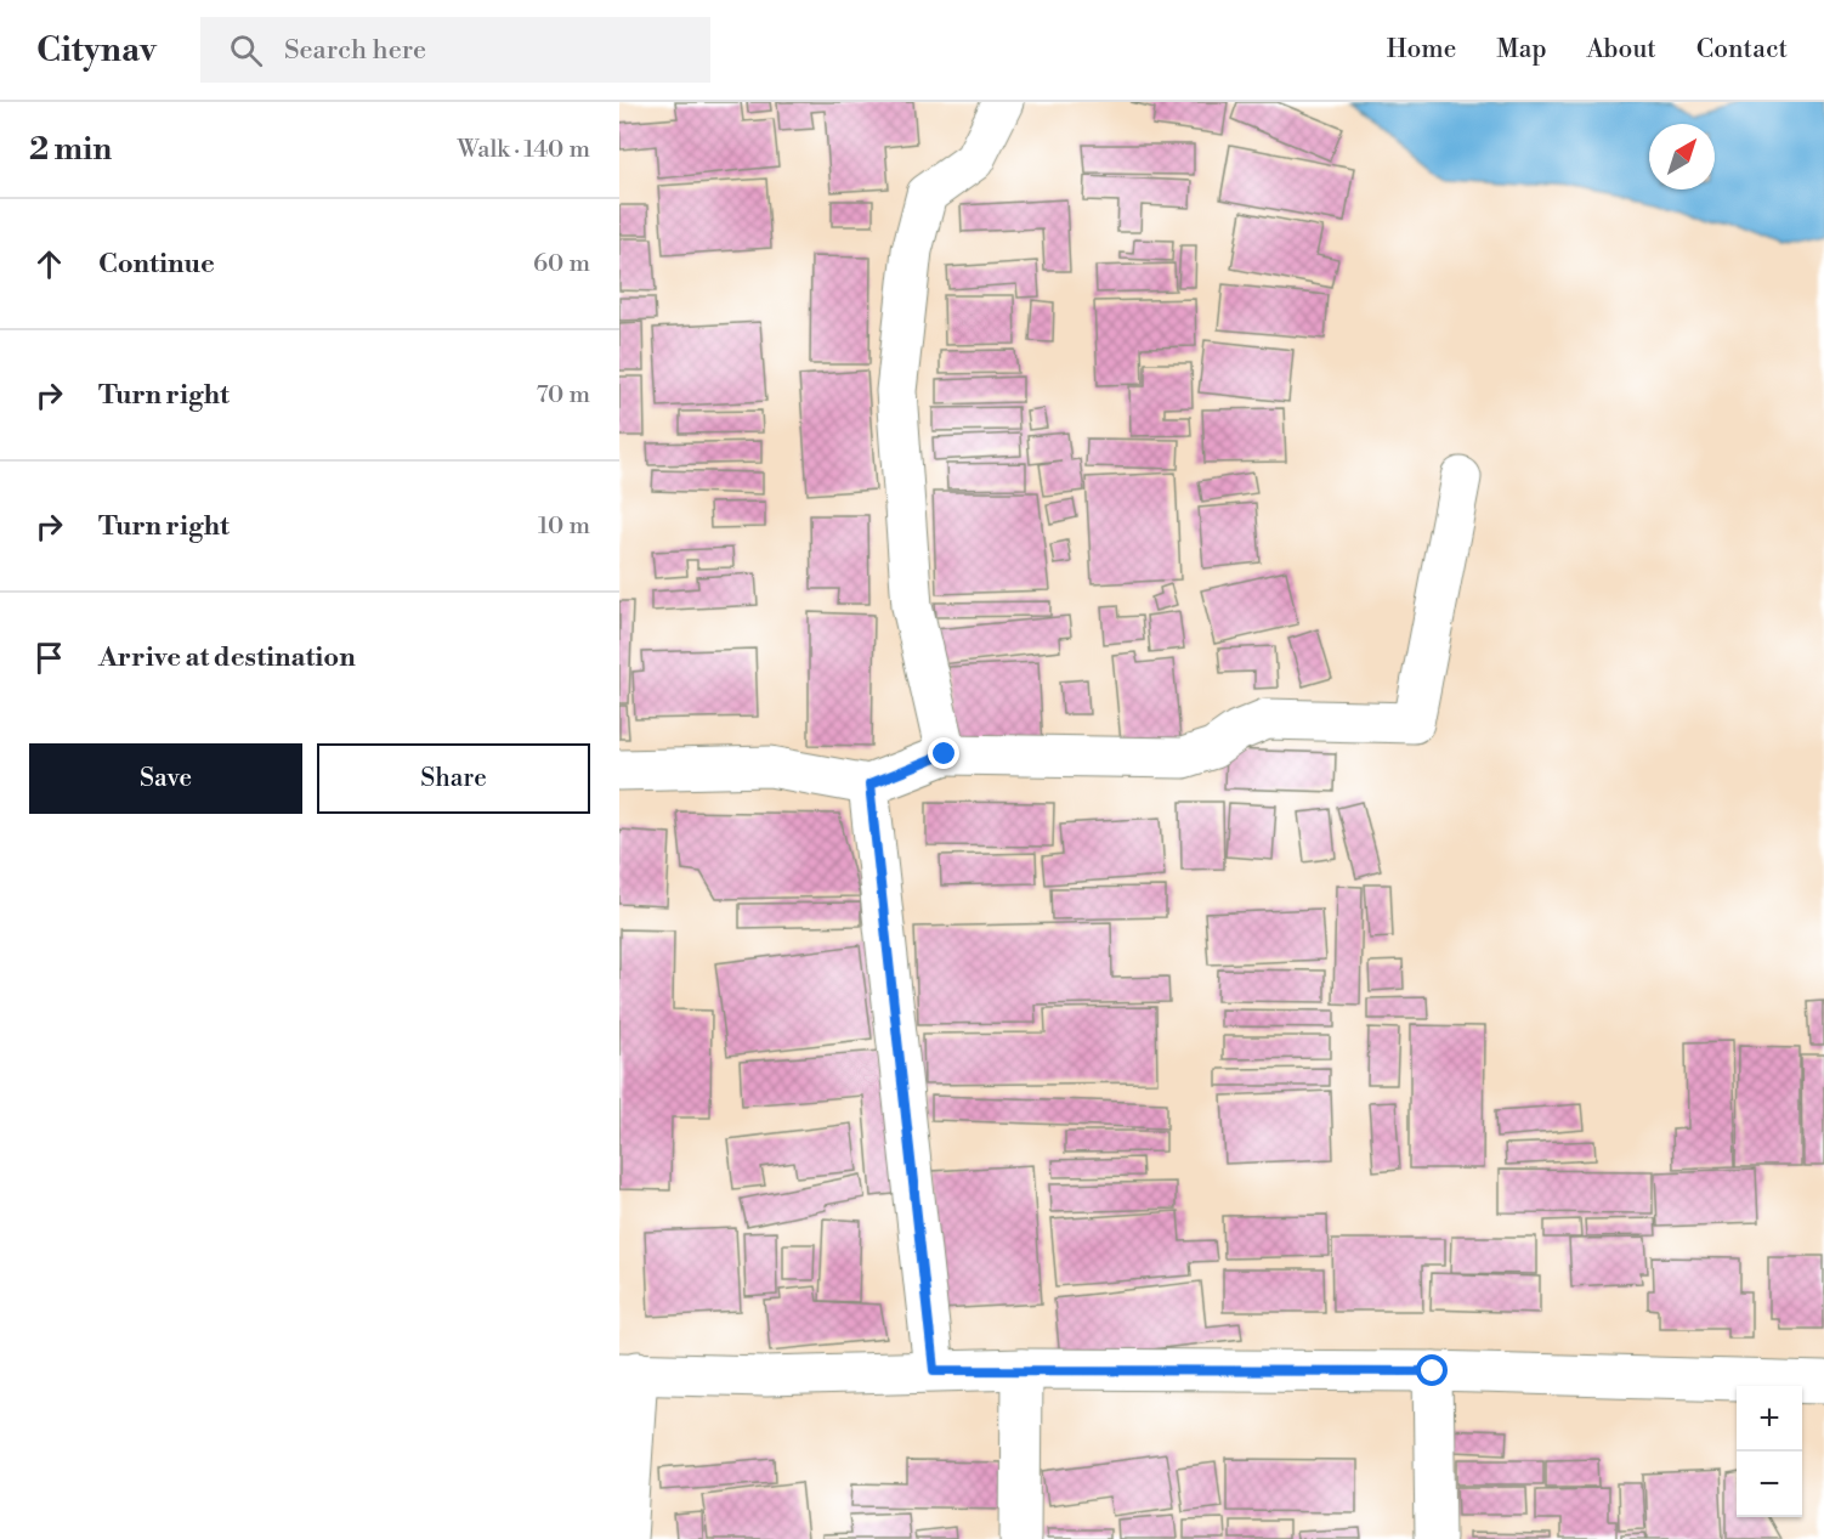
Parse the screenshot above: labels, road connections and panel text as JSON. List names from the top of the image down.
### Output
{
  "north": "top right",
  "page": {
    "header": "Citynav",
    "search": "Search here",
    "nav": [
      "Home",
      "Map",
      "About",
      "Contact"
    ],
    "heading": ["2 min", "Walk · 140 m"],
    "list": [
      ["Continue", "60 m"],
      ["Turn right", "70 m"],
      ["Turn right", "10 m"],
      "Arrive at destination"
    ],
    "buttons": ["Save", "Share"],
    "map_buttons": ["+", "−"]
  }
}
